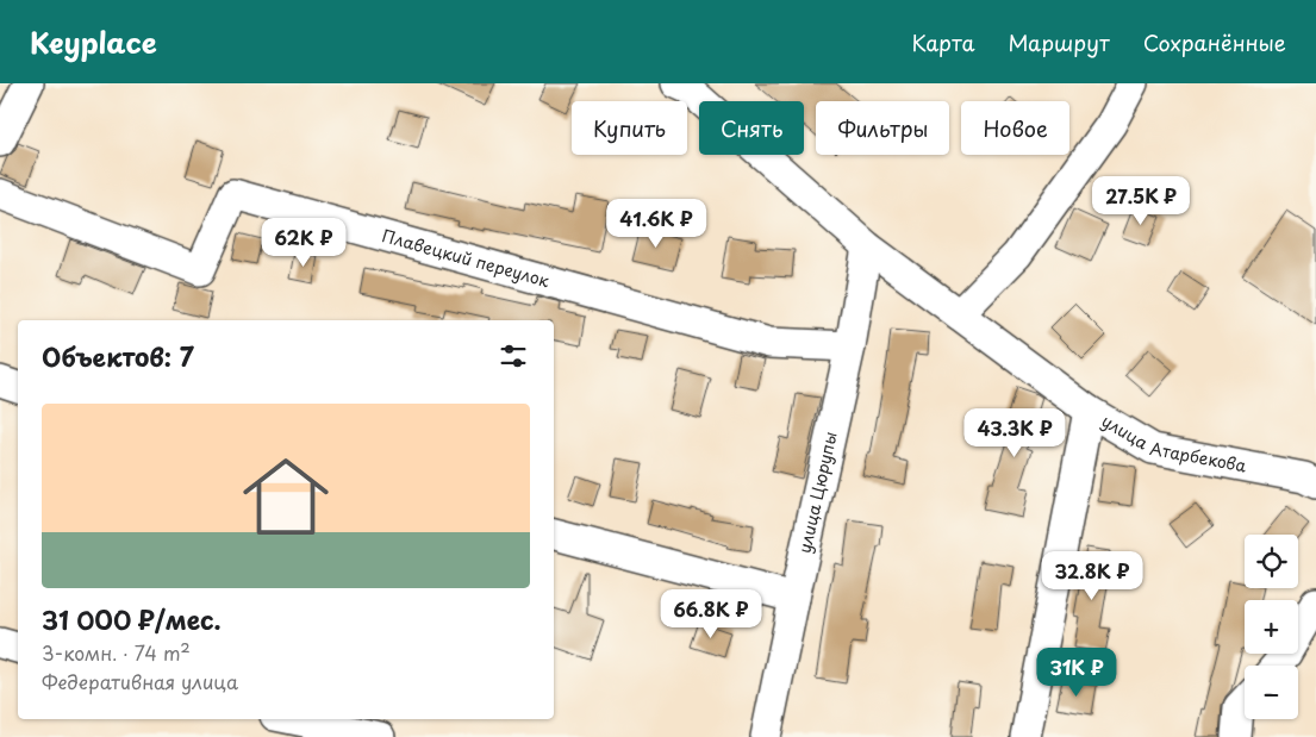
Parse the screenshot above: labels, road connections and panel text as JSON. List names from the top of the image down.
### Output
{
  "streets": {
    "street": ["Плавецкий переулок", "улица Атарбекова", "улица Цюрупы"]
  },
  "crossings": [
    ["Плавецкий переулок", "улица Цюрупы"],
    ["улица Атарбекова", "улица Цюрупы"]
  ],
  "page": {
    "header": "Keyplace",
    "nav": ["Карта", "Маршрут", "Сохранённые"],
    "chip": [
      "Купить",
      "Снять",
      "Фильтры",
      "Новое"
    ],
    "price": [
      "27.5K ₽",
      "41.6K ₽",
      "62K ₽",
      "43.3K ₽",
      "32.8K ₽",
      "66.8K ₽",
      "31K ₽"
    ],
    "heading": "Объектов: 7",
    "list": [
      {
        "name": "31 000 ₽/мес.",
        "note": "3-комн. · 74 m² · Федеративная улица"
      }
    ],
    "map_buttons": ["+", "−"]
  }
}
